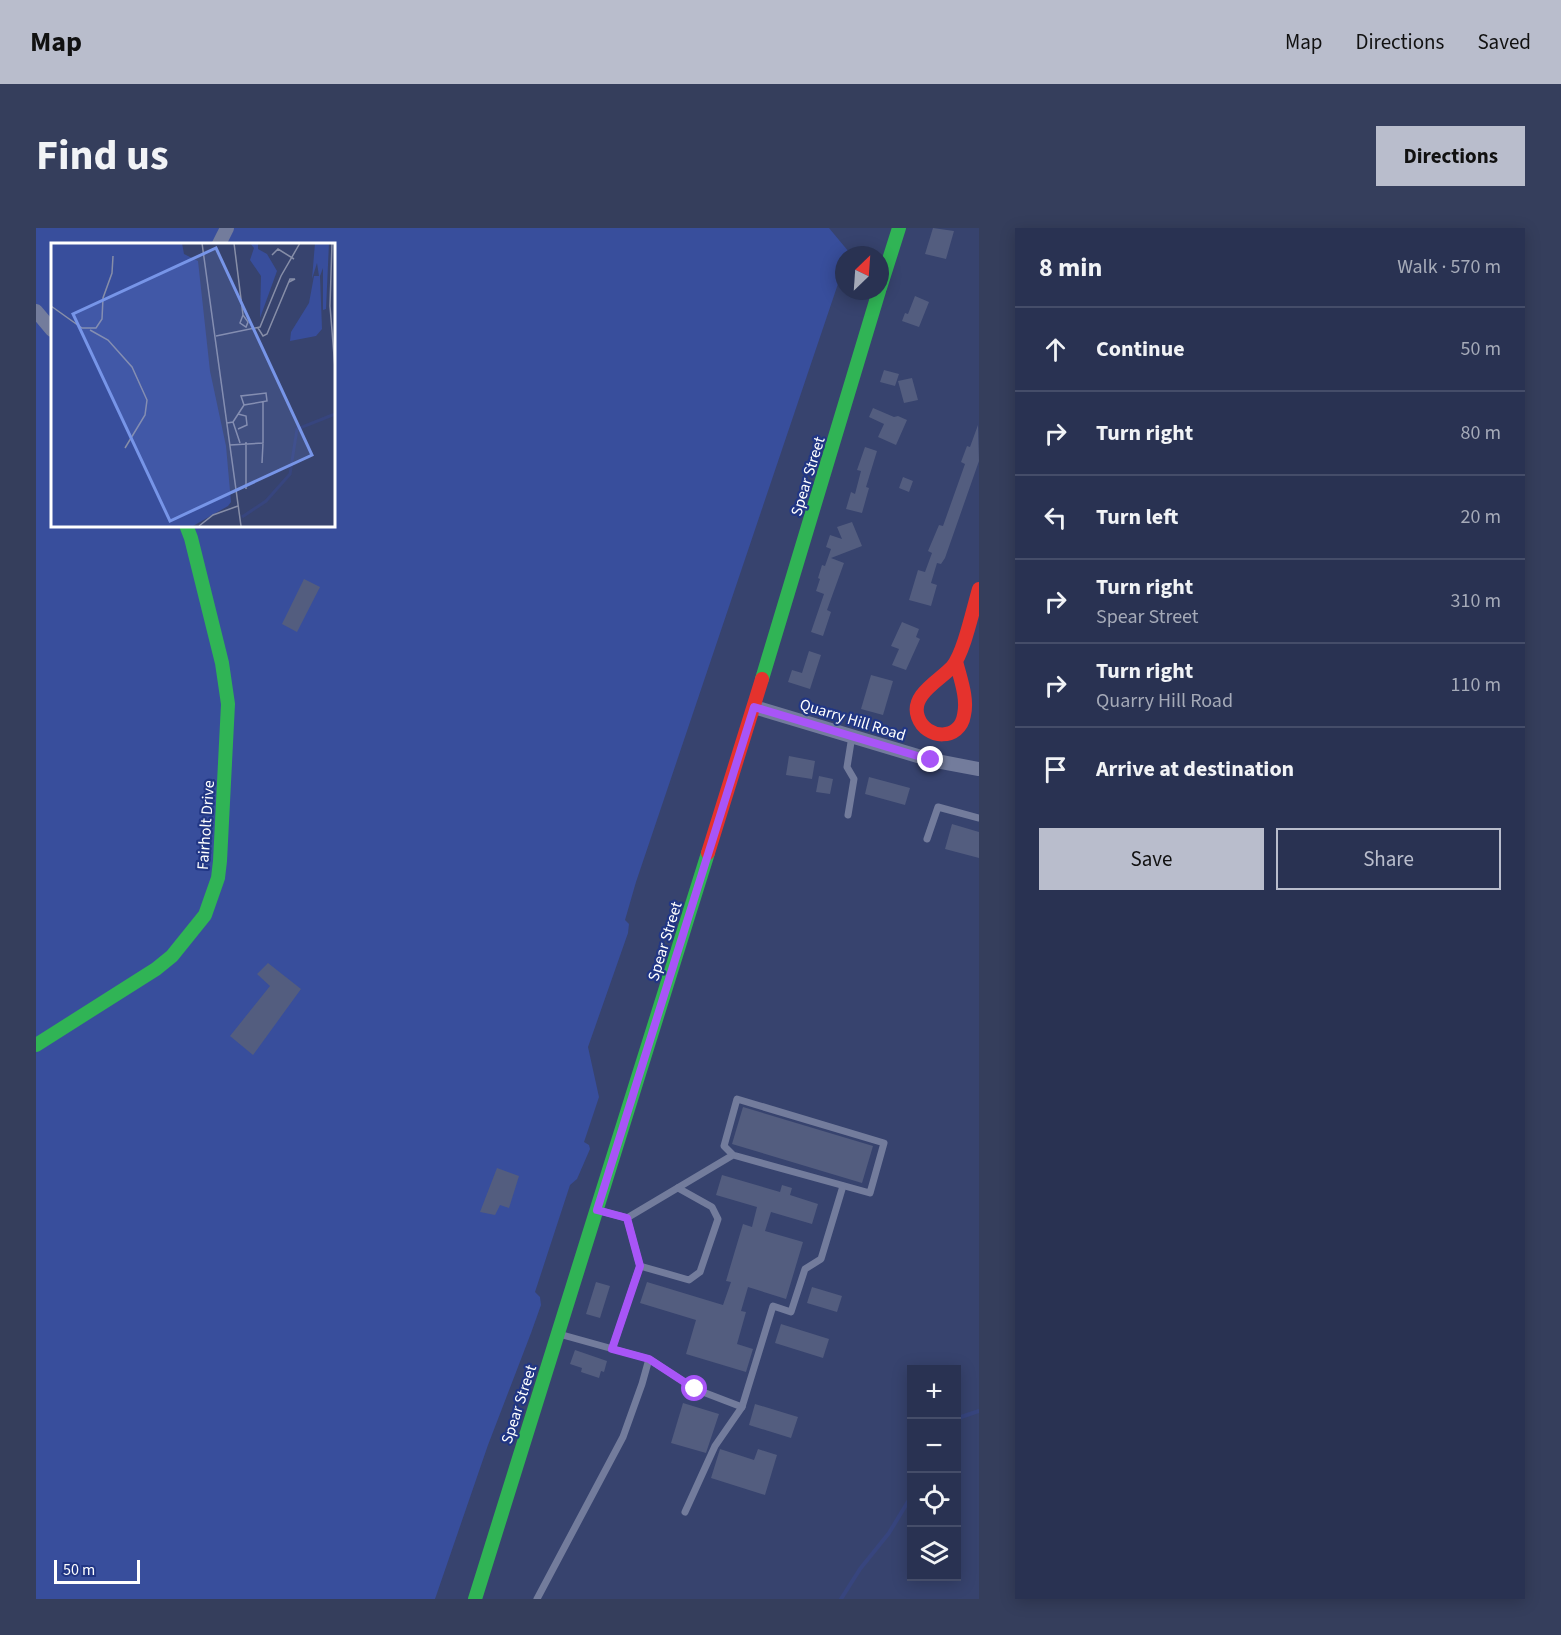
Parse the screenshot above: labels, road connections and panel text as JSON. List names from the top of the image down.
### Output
{
  "streets": {
    "main road": ["Spear Street", "Fairholt Drive"],
    "street": ["Quarry Hill Road"]
  },
  "crossings": [
    ["Spear Street", "Quarry Hill Road"]
  ],
  "scale_bar": "50 m",
  "north": "top right",
  "page": {
    "header": "Map",
    "nav": ["Map", "Directions", "Saved"],
    "title": "Find us",
    "buttons": [
      "Directions",
      ["Save", "Share"]
    ],
    "heading": ["8 min", "Walk · 570 m"],
    "list": [
      ["Continue", "50 m"],
      ["Turn right", "80 m"],
      ["Turn left", "20 m"],
      ["Turn right", "Spear Street", "310 m"],
      ["Turn right", "Quarry Hill Road", "110 m"],
      "Arrive at destination"
    ],
    "map_buttons": ["+", "−"],
    "scale": "50 m"
  }
}
